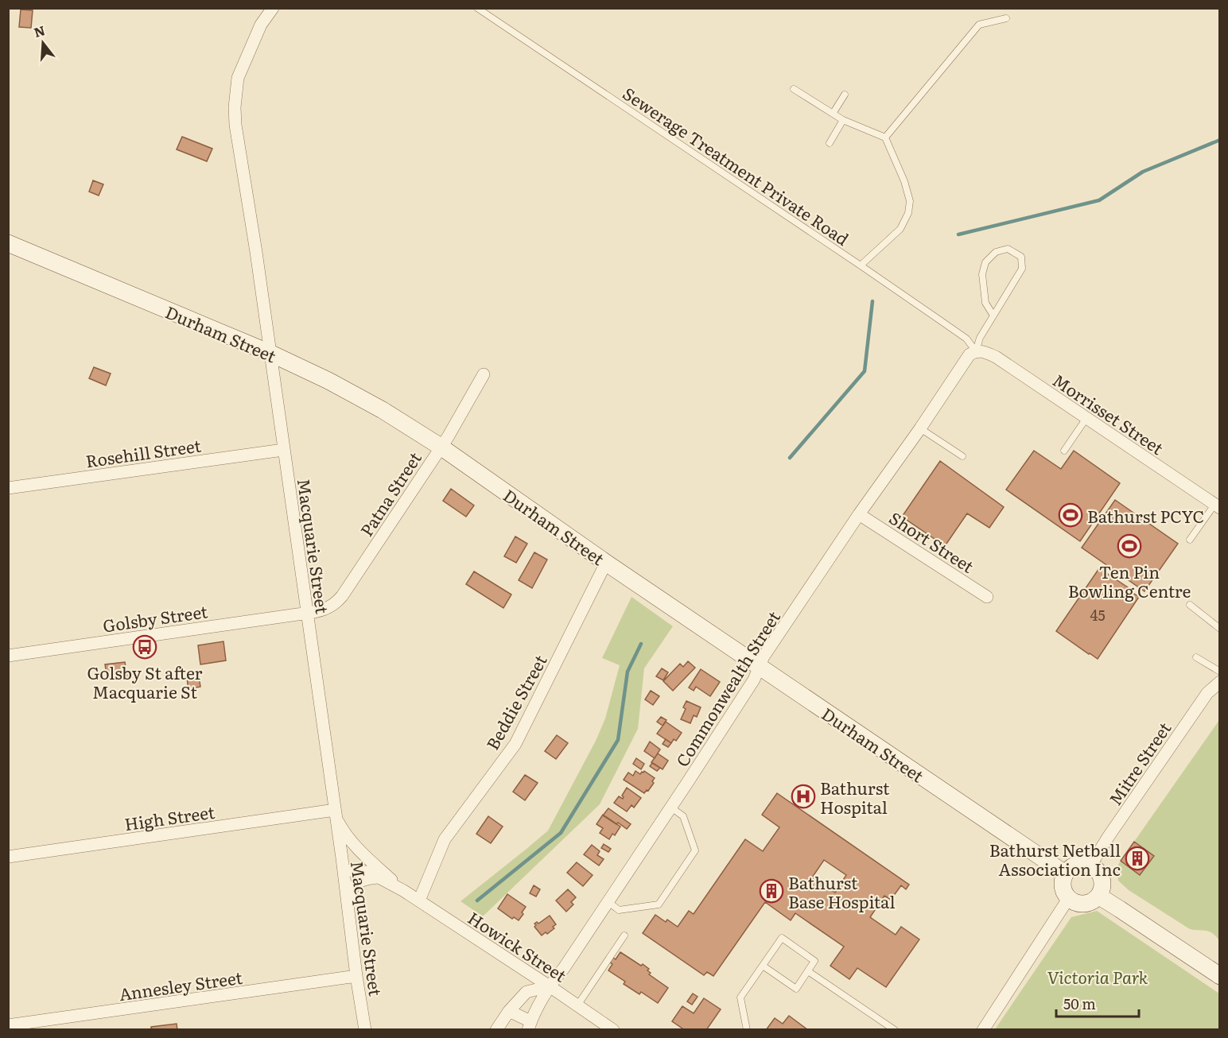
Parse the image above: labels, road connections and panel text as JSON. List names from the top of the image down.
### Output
{
  "streets": {
    "main road": ["Durham Street"],
    "street": [
      "Morrisset Street",
      "Rosehill Street",
      "Patna Street",
      "Short Street",
      "Macquarie Street",
      "Golsby Street",
      "Commonwealth Street",
      "Beddie Street",
      "Mitre Street",
      "High Street",
      "Howick Street",
      "Annesley Street"
    ],
    "lane": ["Sewerage Treatment Private Road"]
  },
  "crossings": [
    ["Sewerage Treatment Private Road", "Morrisset Street"],
    ["Sewerage Treatment Private Road", "Commonwealth Street"],
    ["Durham Street", "Patna Street"],
    ["Durham Street", "Macquarie Street"],
    ["Durham Street", "Commonwealth Street"],
    ["Durham Street", "Beddie Street"],
    ["Durham Street", "Mitre Street"],
    ["Morrisset Street", "Commonwealth Street"],
    ["Rosehill Street", "Macquarie Street"],
    ["Patna Street", "Macquarie Street"],
    ["Patna Street", "Golsby Street"],
    ["Short Street", "Commonwealth Street"],
    ["Macquarie Street", "Golsby Street"],
    ["Macquarie Street", "High Street"],
    ["Macquarie Street", "Howick Street"],
    ["Macquarie Street", "Annesley Street"],
    ["Commonwealth Street", "Howick Street"],
    ["Beddie Street", "Howick Street"],
    ["High Street", "Howick Street"]
  ],
  "parks": ["Victoria Park"],
  "places": {
    "sports": ["Bathurst PCYC", "Ten Pin Bowling Centre"],
    "bus stop": ["Golsby St after Macquarie St"],
    "hospital": ["Bathurst Hospital"],
    "building": ["Bathurst Netball Association Inc", "Bathurst Base Hospital"]
  },
  "house_numbers": ["45"],
  "scale_bar": "50 m",
  "north": "top"
}
